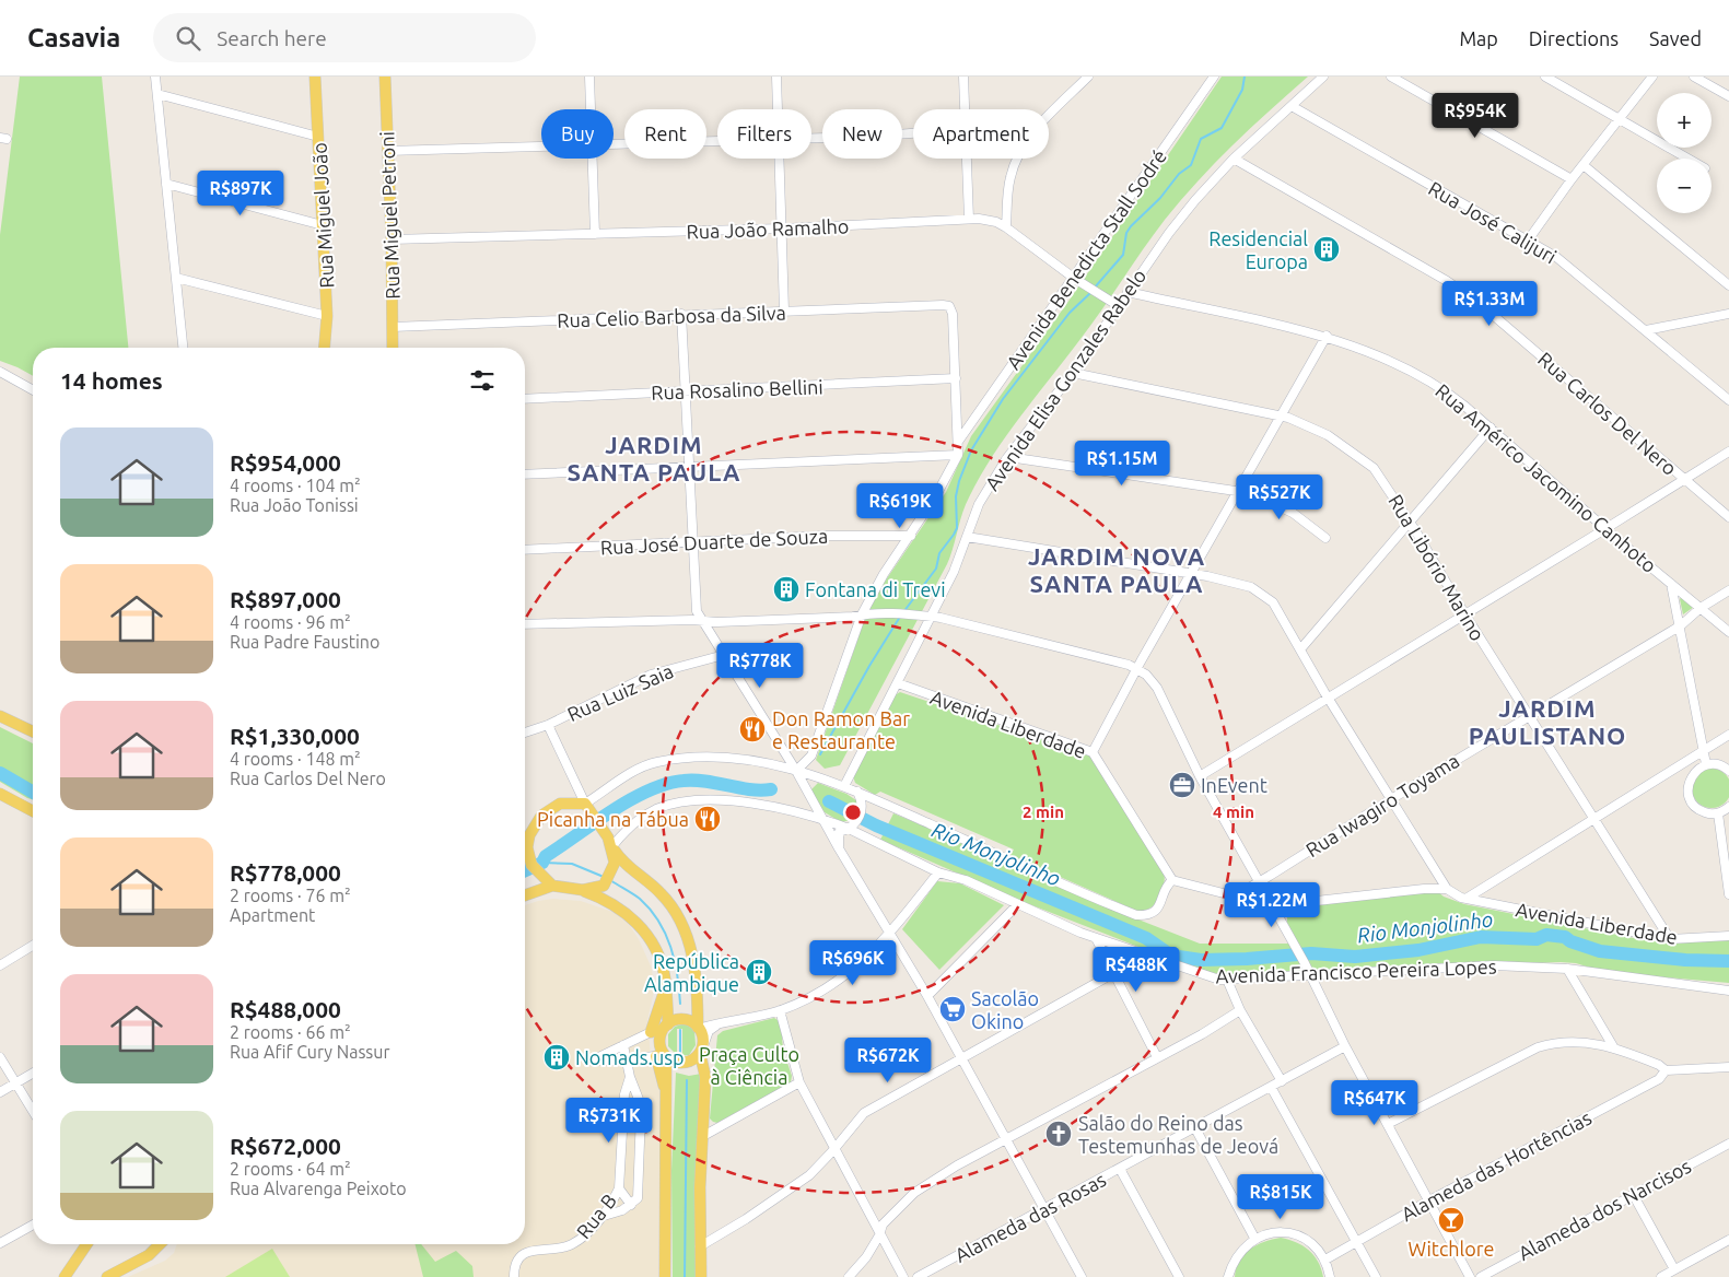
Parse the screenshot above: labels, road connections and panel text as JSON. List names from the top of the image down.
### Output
{
  "streets": {
    "main road": ["Rua Miguel João", "Rua Miguel Petroni"],
    "street": [
      "Rua José Calijuri",
      "Rua João Ramalho",
      "Avenida Benedicta Stall Sodré",
      "Rua Celio Barbosa da Silva",
      "Avenida Elisa Gonzales Rabelo",
      "Rua Rosalino Bellini",
      "Rua Carlos Del Nero",
      "Rua Américo Jacomino Canhoto",
      "Rua José Duarte de Souza",
      "Rua Libório Marino",
      "Rua Luiz Saia",
      "Avenida Liberdade",
      "Rua Iwagiro Toyama",
      "Avenida Francisco Pereira Lopes",
      "Alameda das Hortências",
      "Alameda dos Narcisos",
      "Rua B",
      "Alameda das Rosas"
    ]
  },
  "crossings": [
    ["Rua Miguel Petroni", "Rua João Ramalho"],
    ["Rua Miguel Petroni", "Rua Celio Barbosa da Silva"],
    ["Rua José Calijuri", "Avenida Elisa Gonzales Rabelo"],
    ["Rua João Ramalho", "Avenida Benedicta Stall Sodré"],
    ["Rua João Ramalho", "Avenida Elisa Gonzales Rabelo"],
    ["Rua Celio Barbosa da Silva", "Rua Rosalino Bellini"],
    ["Avenida Elisa Gonzales Rabelo", "Rua Carlos Del Nero"],
    ["Avenida Elisa Gonzales Rabelo", "Rua Américo Jacomino Canhoto"],
    ["Avenida Elisa Gonzales Rabelo", "Rua Libório Marino"],
    ["Avenida Elisa Gonzales Rabelo", "Avenida Liberdade"],
    ["Rua Américo Jacomino Canhoto", "Rua Iwagiro Toyama"],
    ["Rua Libório Marino", "Avenida Liberdade"],
    ["Rua Libório Marino", "Rua Iwagiro Toyama"],
    ["Avenida Liberdade", "Rua Iwagiro Toyama"]
  ],
  "districts": ["JARDIM SANTA PAULA", "JARDIM NOVA SANTA PAULA", "JARDIM PAULISTANO"],
  "water": ["Rio Monjolinho"],
  "parks": ["Praça Culto à Ciência"],
  "places": {
    "building": [
      "Residencial Europa",
      "Fontana di Trevi",
      "República Alambique",
      "Nomads.usp"
    ],
    "restaurant": ["Don Ramon Bar e Restaurante", "Picanha na Tábua"],
    "office": ["InEvent"],
    "supermarket": ["Sacolão Okino"],
    "church": ["Salão do Reino das Testemunhas de Jeová"],
    "bar": ["Witchlore"]
  },
  "page": {
    "header": "Casavia",
    "search": "Search here",
    "nav": ["Map", "Directions", "Saved"],
    "map_buttons": ["+", "−"],
    "price": [
      "R$954K",
      "R$897K",
      "R$1.33M",
      "R$1.15M",
      "R$527K",
      "R$619K",
      "R$778K",
      "R$1.22M",
      "R$696K",
      "R$488K",
      "R$672K",
      "R$647K",
      "R$731K",
      "R$815K"
    ],
    "chip": [
      "Buy",
      "Rent",
      "Filters",
      "New",
      "Apartment"
    ],
    "heading": "14 homes",
    "list": [
      {
        "name": "R$954,000",
        "note": "4 rooms · 104 m² · Rua João Tonissi"
      },
      {
        "name": "R$897,000",
        "note": "4 rooms · 96 m² · Rua Padre Faustino"
      },
      {
        "name": "R$1,330,000",
        "note": "4 rooms · 148 m² · Rua Carlos Del Nero"
      },
      {
        "name": "R$778,000",
        "note": "2 rooms · 76 m² · Apartment"
      },
      {
        "name": "R$488,000",
        "note": "2 rooms · 66 m² · Rua Afif Cury Nassur"
      },
      {
        "name": "R$672,000",
        "note": "2 rooms · 64 m² · Rua Alvarenga Peixoto"
      }
    ]
  },
  "rings": ["2 min", "4 min"]
}
